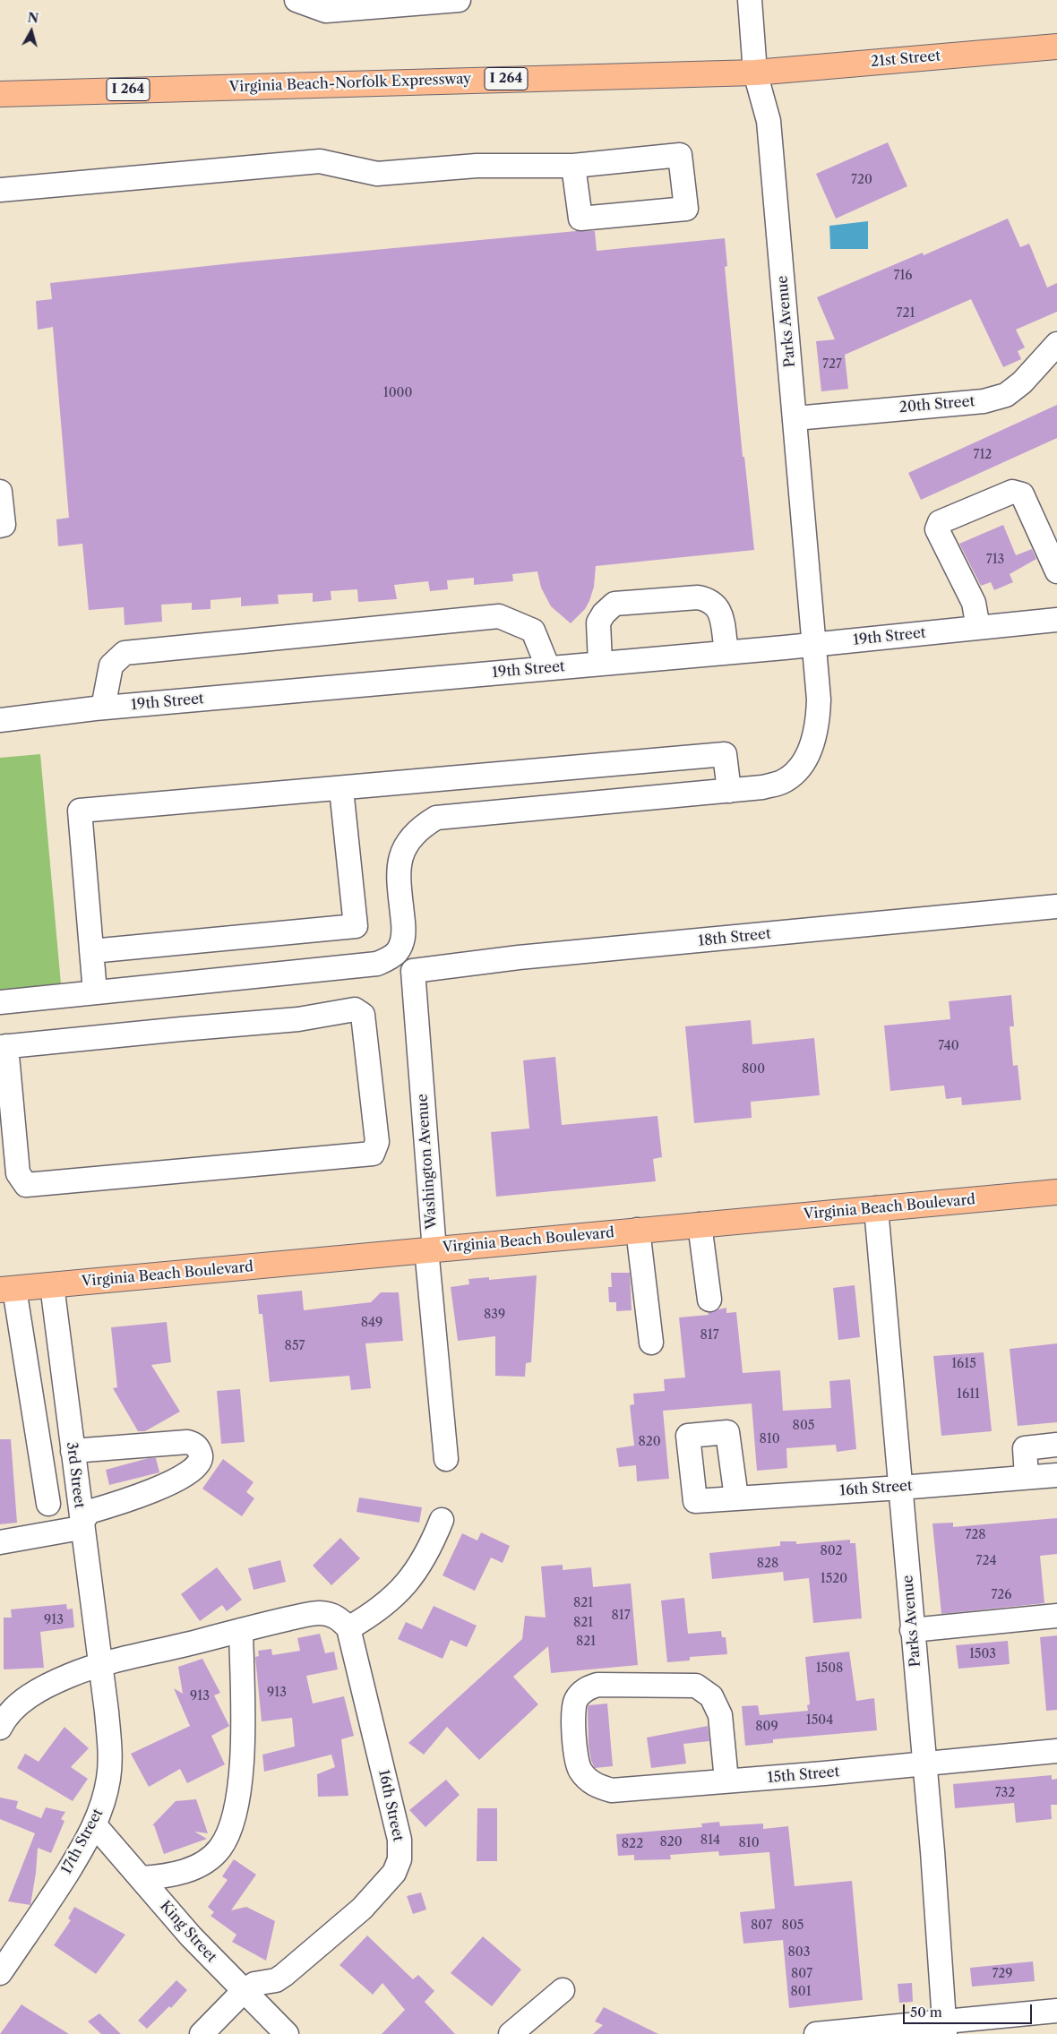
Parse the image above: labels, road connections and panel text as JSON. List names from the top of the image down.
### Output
{
  "streets": {
    "main road": [
      "21st Street",
      "I 264",
      "Virginia Beach-Norfolk Expressway",
      "Virginia Beach Boulevard"
    ],
    "street": [
      "Parks Avenue",
      "20th Street",
      "19th Street",
      "18th Street",
      "Washington Avenue",
      "3rd Street",
      "16th Street",
      "15th Street",
      "17th Street",
      "King Street"
    ]
  },
  "crossings": [
    ["21st Street", "Virginia Beach-Norfolk Expressway"],
    ["21st Street", "Parks Avenue"],
    ["Virginia Beach-Norfolk Expressway", "Parks Avenue"],
    ["Parks Avenue", "20th Street"],
    ["Parks Avenue", "19th Street"],
    ["Parks Avenue", "Virginia Beach Boulevard"],
    ["Parks Avenue", "16th Street"],
    ["Parks Avenue", "15th Street"],
    ["18th Street", "Washington Avenue"],
    ["Washington Avenue", "Virginia Beach Boulevard"],
    ["Virginia Beach Boulevard", "3rd Street"],
    ["3rd Street", "17th Street"],
    ["16th Street", "King Street"],
    ["17th Street", "King Street"]
  ],
  "house_numbers": [
    "720",
    "716",
    "721",
    "727",
    "1000",
    "712",
    "713",
    "740",
    "800",
    "839",
    "849",
    "817",
    "857",
    "1615",
    "1611",
    "805",
    "810",
    "820",
    "728",
    "802",
    "724",
    "828",
    "1520",
    "726",
    "821",
    "817",
    "913",
    "821",
    "821",
    "1503",
    "1508",
    "913",
    "913",
    "1504",
    "809",
    "732",
    "814",
    "820",
    "810",
    "822",
    "807",
    "805",
    "803",
    "807",
    "729",
    "801"
  ],
  "scale_bar": "50 m",
  "north": "top"
}
